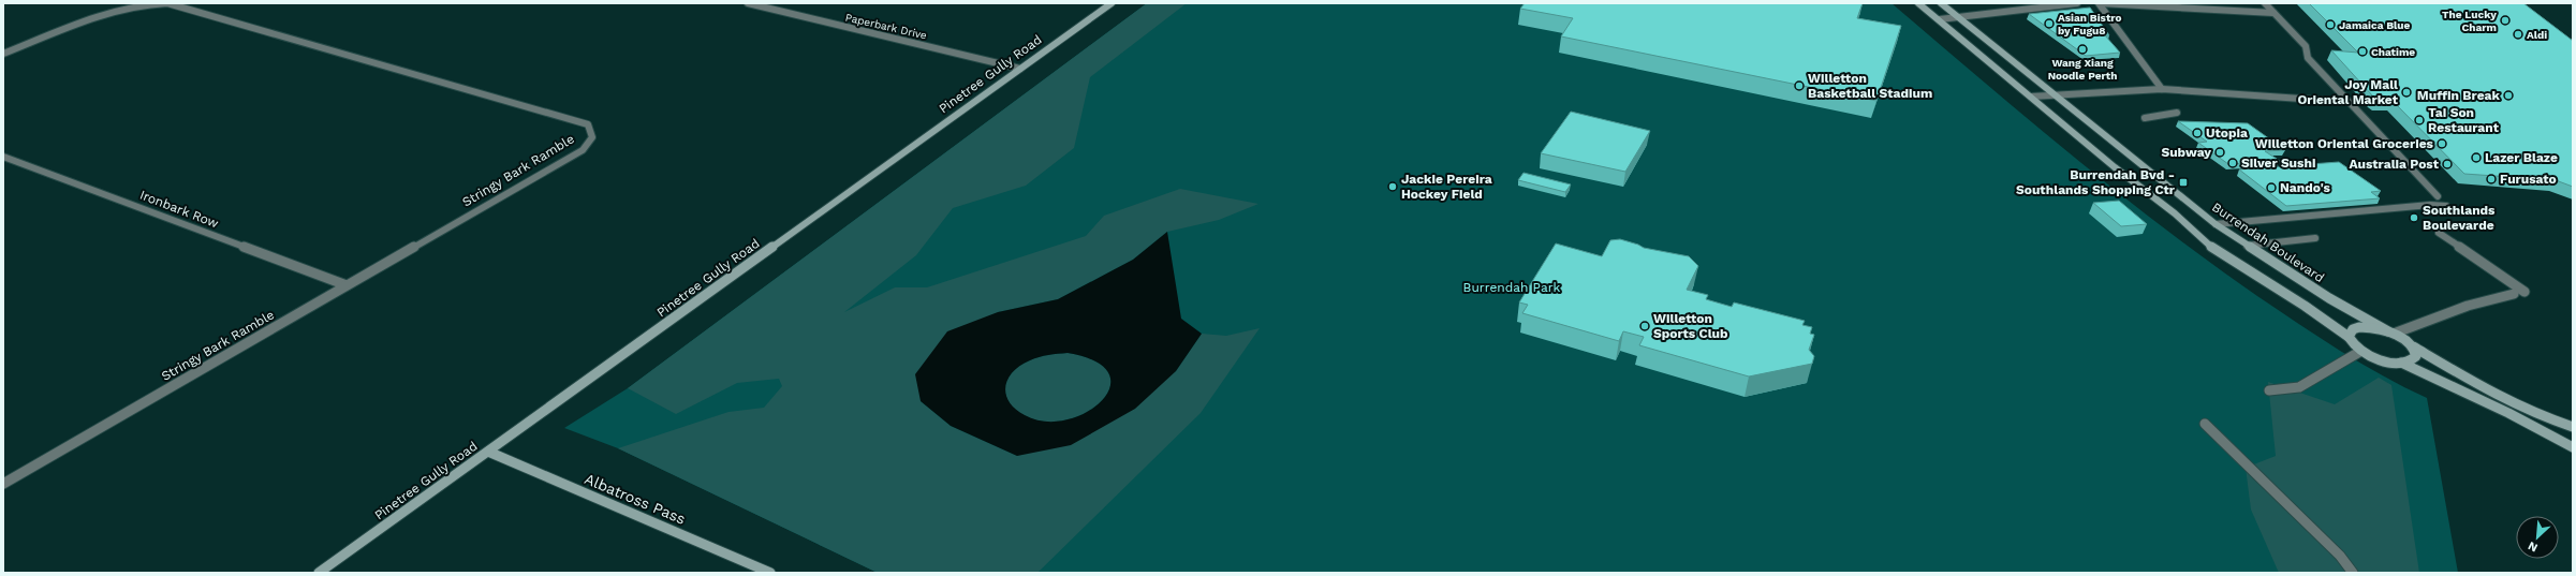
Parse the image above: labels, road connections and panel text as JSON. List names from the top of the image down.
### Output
{
  "streets": {
    "main road": ["Pinetree Gully Road", "Burrendah Boulevard", "Albatross Pass"],
    "street": ["Paperbark Drive", "Stringy Bark Ramble", "Ironbark Row"]
  },
  "crossings": [
    ["Paperbark Drive", "Pinetree Gully Road"],
    ["Pinetree Gully Road", "Albatross Pass"],
    ["Stringy Bark Ramble", "Ironbark Row"]
  ],
  "parks": ["Burrendah Park"],
  "places": {
    "other": [
      "The Lucky Charm",
      "Asian Bistro by Fugu8",
      "Jamaica Blue",
      "Aldi",
      "Wang Xiang Noodle Perth",
      "Chatime",
      "Willetton Basketball Stadium",
      "Joy Mall Oriental Market",
      "Muffin Break",
      "Tai Son Restaurant",
      "Utopia",
      "Willetton Oriental Groceries",
      "Subway",
      "Lazer Blaze",
      "Silver Sushi",
      "Australia Post",
      "Furusato",
      "Jackie Pereira Hockey Field",
      "Nando's",
      "Southlands Boulevarde",
      "Willetton Sports Club"
    ],
    "transit": ["Burrendah Bvd - Southlands Shopping Ctr"]
  },
  "north": "bottom left"
}
